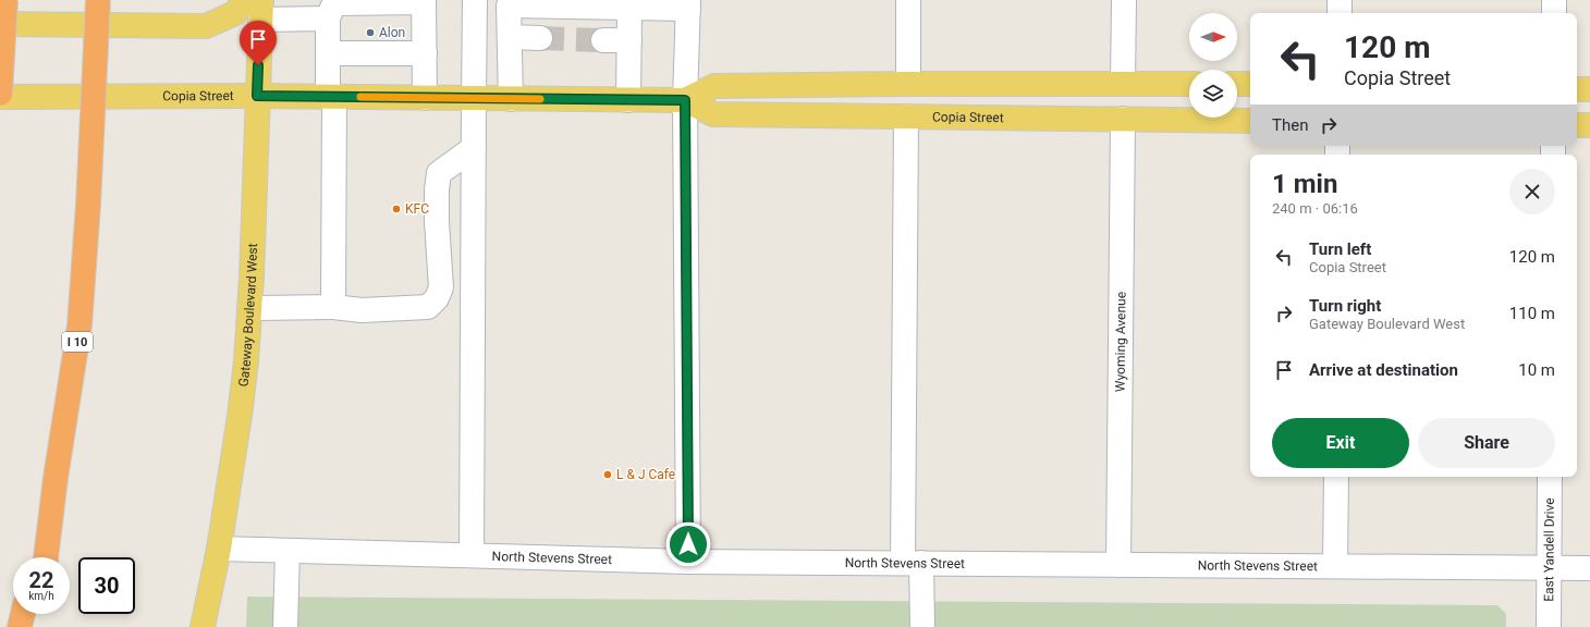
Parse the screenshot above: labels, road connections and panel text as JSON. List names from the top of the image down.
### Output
{
  "streets": {
    "highway": ["I 10"],
    "main road": ["Copia Street", "Gateway Boulevard West"],
    "street": ["Wyoming Avenue", "East Yandell Drive", "North Stevens Street"]
  },
  "crossings": [
    ["Copia Street", "Gateway Boulevard West"],
    ["Copia Street", "Wyoming Avenue"],
    ["Gateway Boulevard West", "North Stevens Street"],
    ["Wyoming Avenue", "North Stevens Street"],
    ["East Yandell Drive", "North Stevens Street"]
  ],
  "places": ["Alon", "KFC", "L & J Cafe"],
  "north": "right",
  "page": {
    "turn": ["120 m", "Copia Street"],
    "then": "Then",
    "heading": ["1 min", "240 m · 06:16"],
    "list": [
      {
        "name": "Turn left",
        "note": "Copia Street",
        "value": "120 m"
      },
      {
        "name": "Turn right",
        "note": "Gateway Boulevard West",
        "value": "110 m"
      },
      {
        "name": "Arrive at destination",
        "value": "10 m"
      }
    ],
    "buttons": ["Exit", "Share"],
    "speed": "22 km/h",
    "limit": "30"
  }
}
